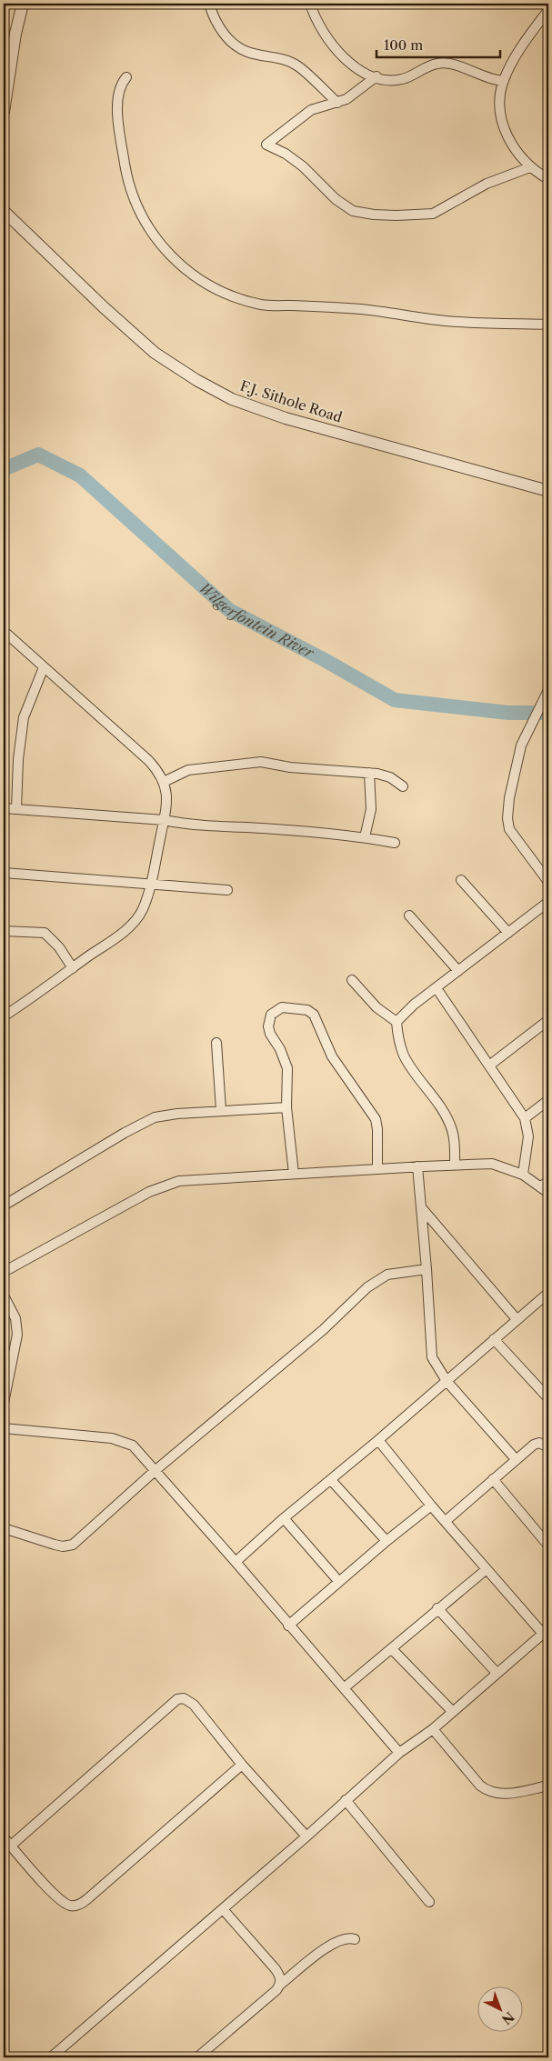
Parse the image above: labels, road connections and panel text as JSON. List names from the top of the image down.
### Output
{
  "streets": {
    "street": ["F.J. Sithole Road"]
  },
  "water": ["Wilgerfontein River"],
  "scale_bar": "100 m",
  "north": "bottom right"
}
